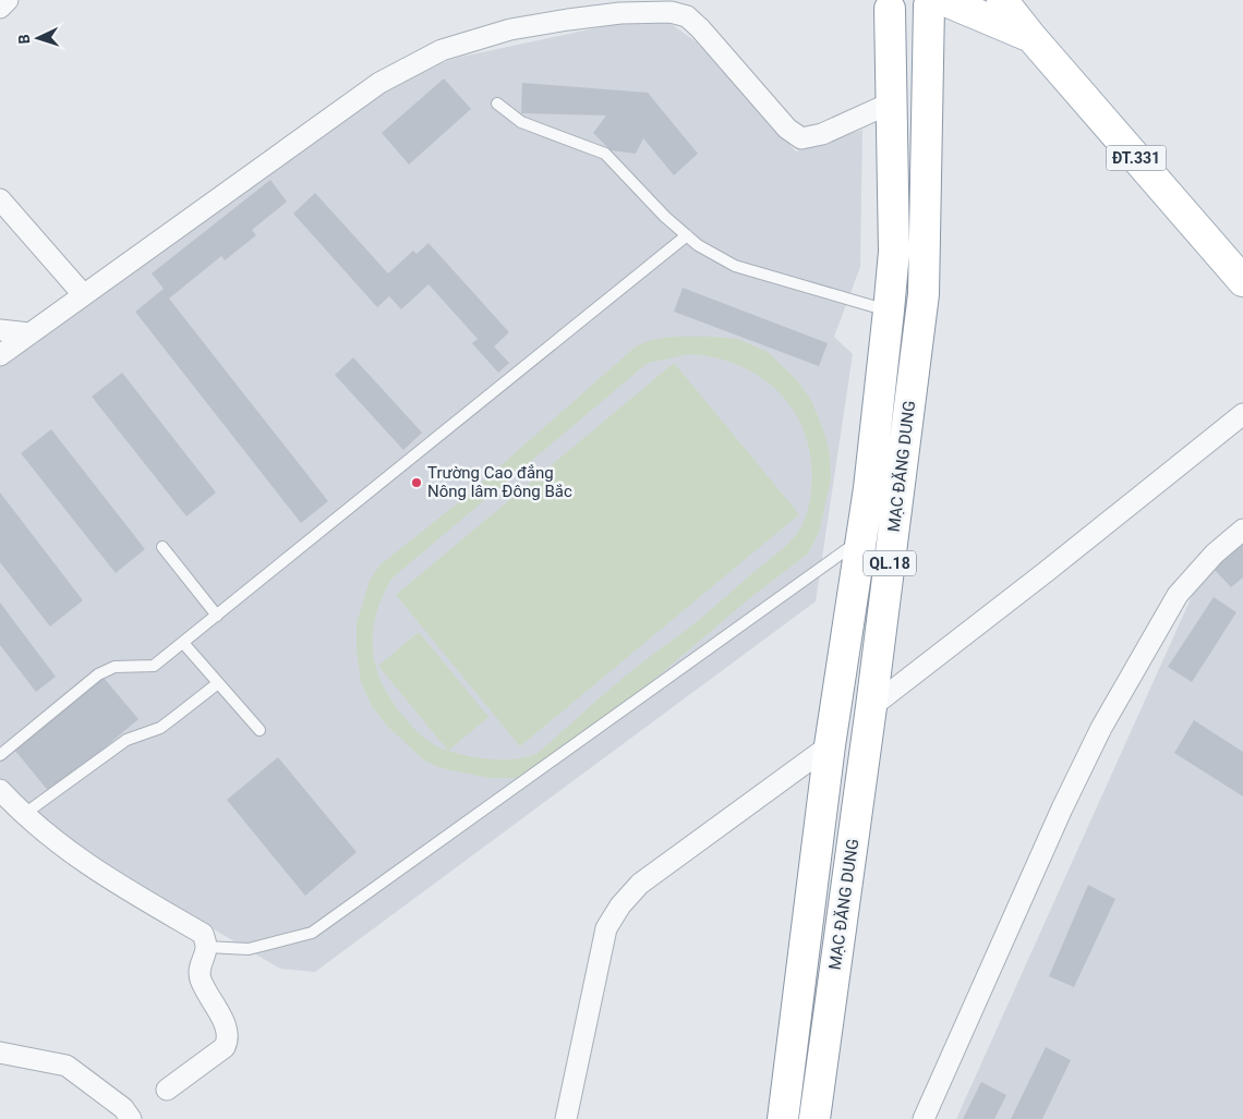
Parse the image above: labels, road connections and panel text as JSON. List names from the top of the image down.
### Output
{
  "streets": {
    "main road": ["ĐT.331", "MẠC ĐĂNG DUNG", "QL.18"]
  },
  "crossings": [
    ["ĐT.331", "MẠC ĐĂNG DUNG"],
    ["ĐT.331", "QL.18"],
    ["MẠC ĐĂNG DUNG", "QL.18"]
  ],
  "places": ["Trường Cao đẳng Nông lâm Đông Bắc"],
  "north": "left"
}
